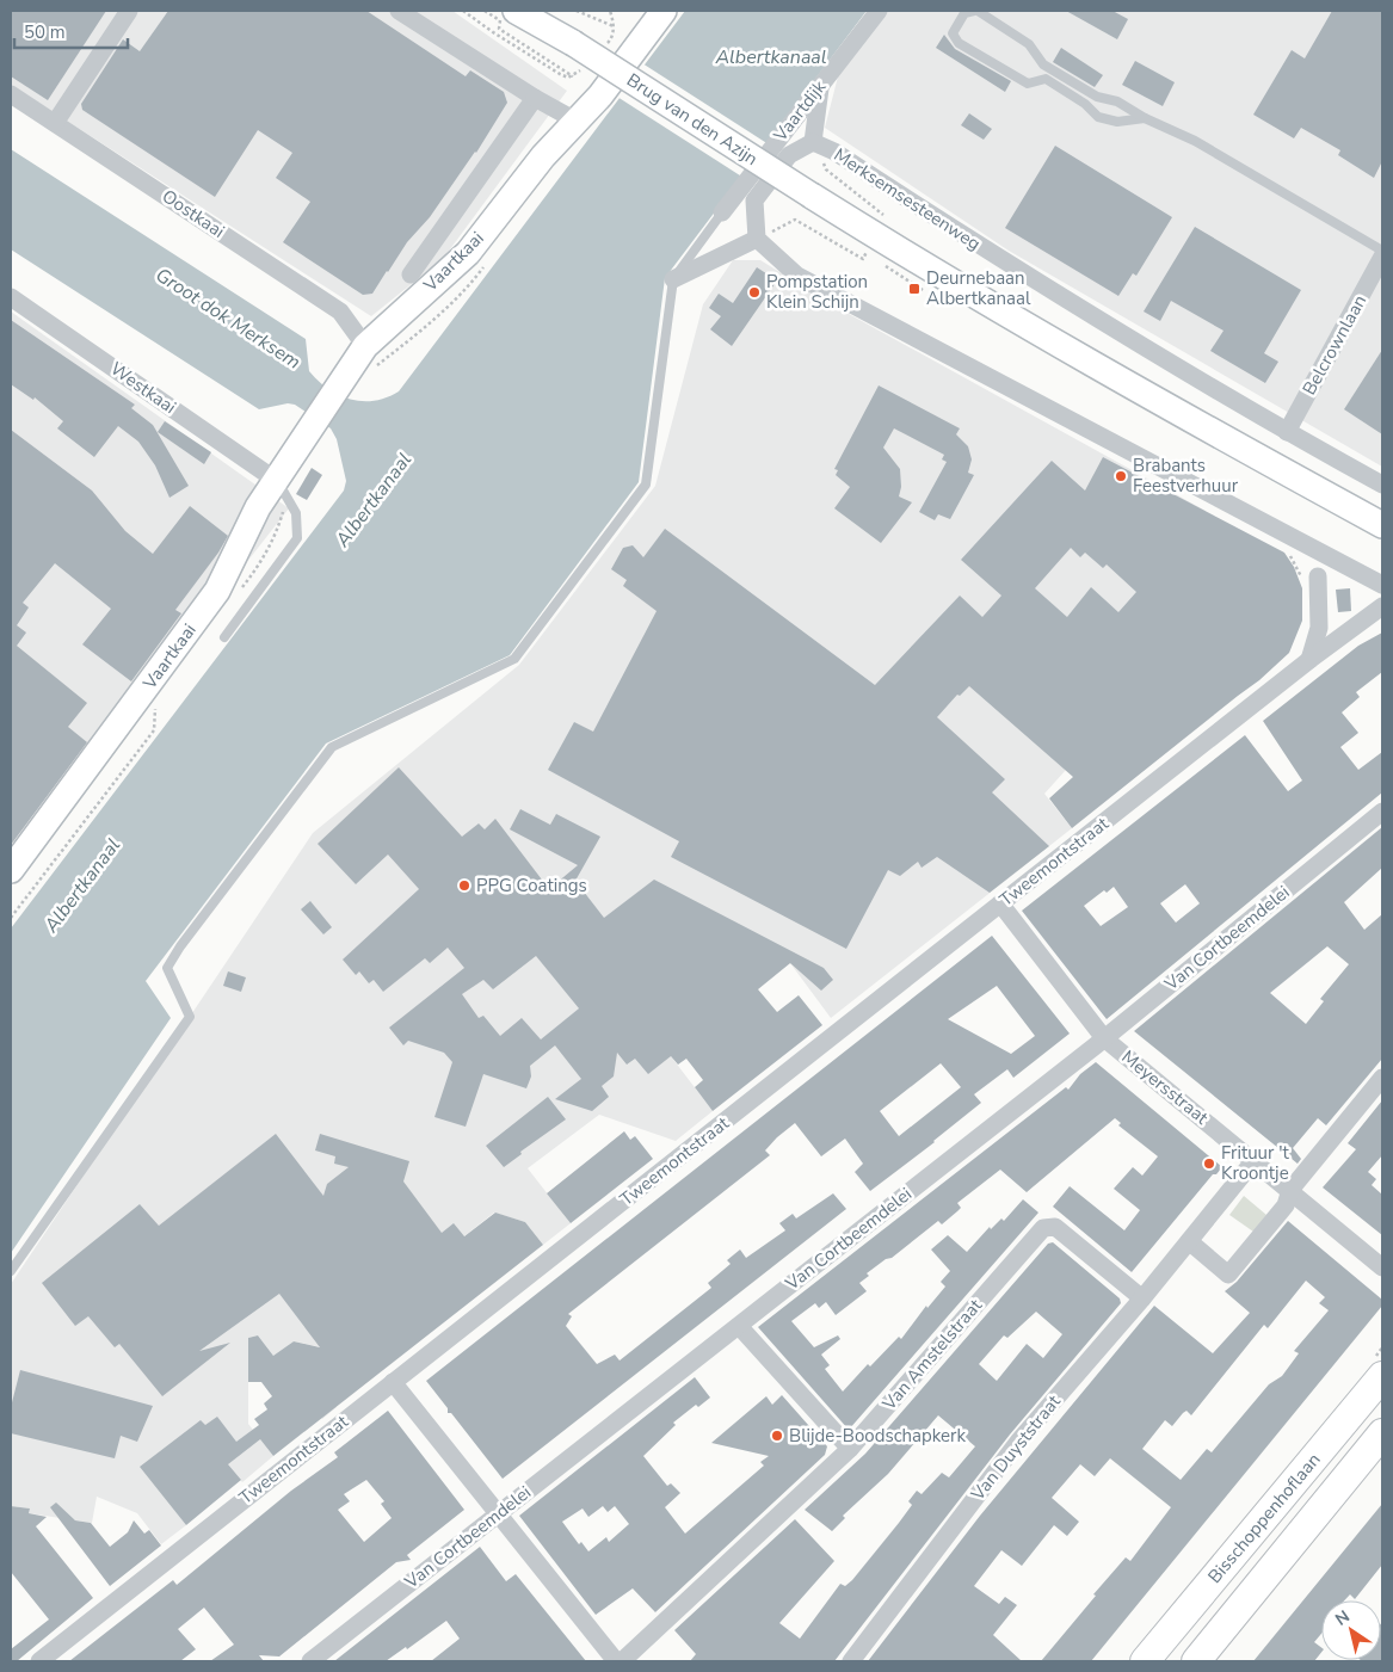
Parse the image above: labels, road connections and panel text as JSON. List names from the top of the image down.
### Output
{
  "streets": {
    "main road": ["Bisschoppenhoflaan"],
    "street": [
      "Vaartdijk",
      "Brug van den Azijn",
      "Merksemsesteenweg",
      "Oostkaai",
      "Vaartkaai",
      "Belcrownlaan",
      "Westkaai",
      "Tweemontstraat",
      "Van Cortbeemdelei",
      "Meyersstraat",
      "Van Amstelstraat",
      "Van Duyststraat"
    ]
  },
  "crossings": [
    ["Merksemsesteenweg", "Belcrownlaan"],
    ["Oostkaai", "Vaartkaai"],
    ["Vaartkaai", "Westkaai"],
    ["Tweemontstraat", "Meyersstraat"],
    ["Van Cortbeemdelei", "Meyersstraat"],
    ["Meyersstraat", "Van Duyststraat"],
    ["Van Amstelstraat", "Van Duyststraat"]
  ],
  "water": ["Albertkanaal", "Groot dok Merksem"],
  "places": {
    "transit": ["Deurnebaan Albertkanaal"],
    "other": [
      "Pompstation Klein Schijn",
      "Brabants Feestverhuur",
      "PPG Coatings",
      "Frituur 't Kroontje",
      "Blijde-Boodschapkerk"
    ]
  },
  "scale_bar": "50 m",
  "north": "top left"
}
